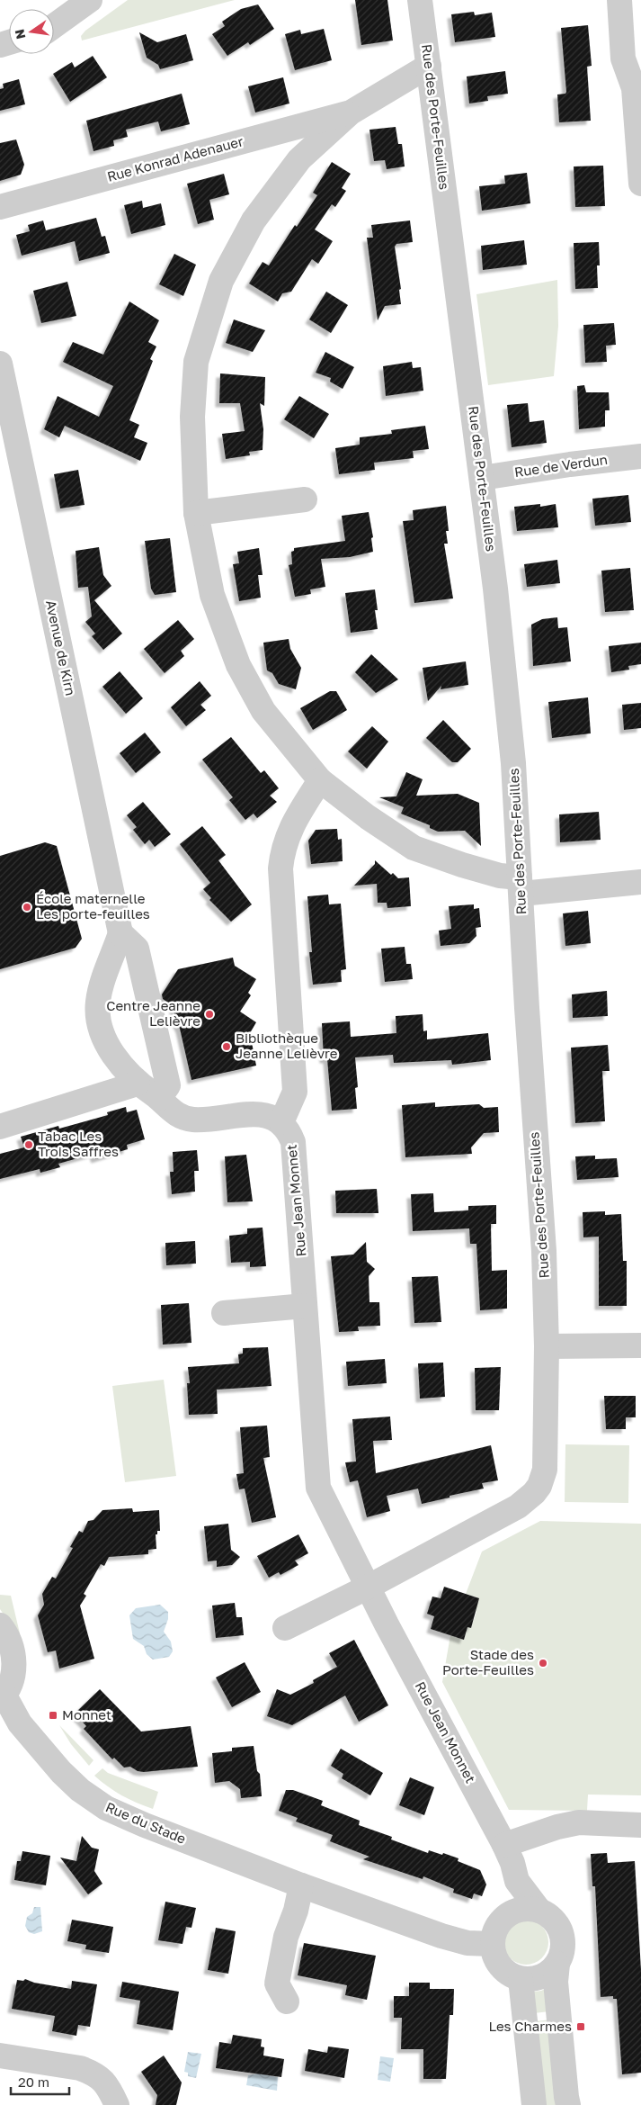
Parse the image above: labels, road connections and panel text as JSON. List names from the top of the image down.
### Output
{
  "streets": {
    "street": [
      "Rue des Porte-Feuilles",
      "Rue Konrad Adenauer",
      "Rue de Verdun",
      "Avenue de Kirn",
      "Rue Jean Monnet",
      "Rue du Stade"
    ]
  },
  "crossings": [
    ["Rue des Porte-Feuilles", "Rue de Verdun"],
    ["Rue des Porte-Feuilles", "Rue Jean Monnet"],
    ["Rue Jean Monnet", "Rue du Stade"]
  ],
  "places": {
    "other": [
      "École maternelle Les porte-feuilles",
      "Centre Jeanne Lelièvre",
      "Bibliothèque Jeanne Lelièvre",
      "Tabac Les Trois Saffres",
      "Stade des Porte-Feuilles"
    ],
    "transit": ["Monnet", "Les Charmes"]
  },
  "scale_bar": "20 m",
  "north": "left"
}
